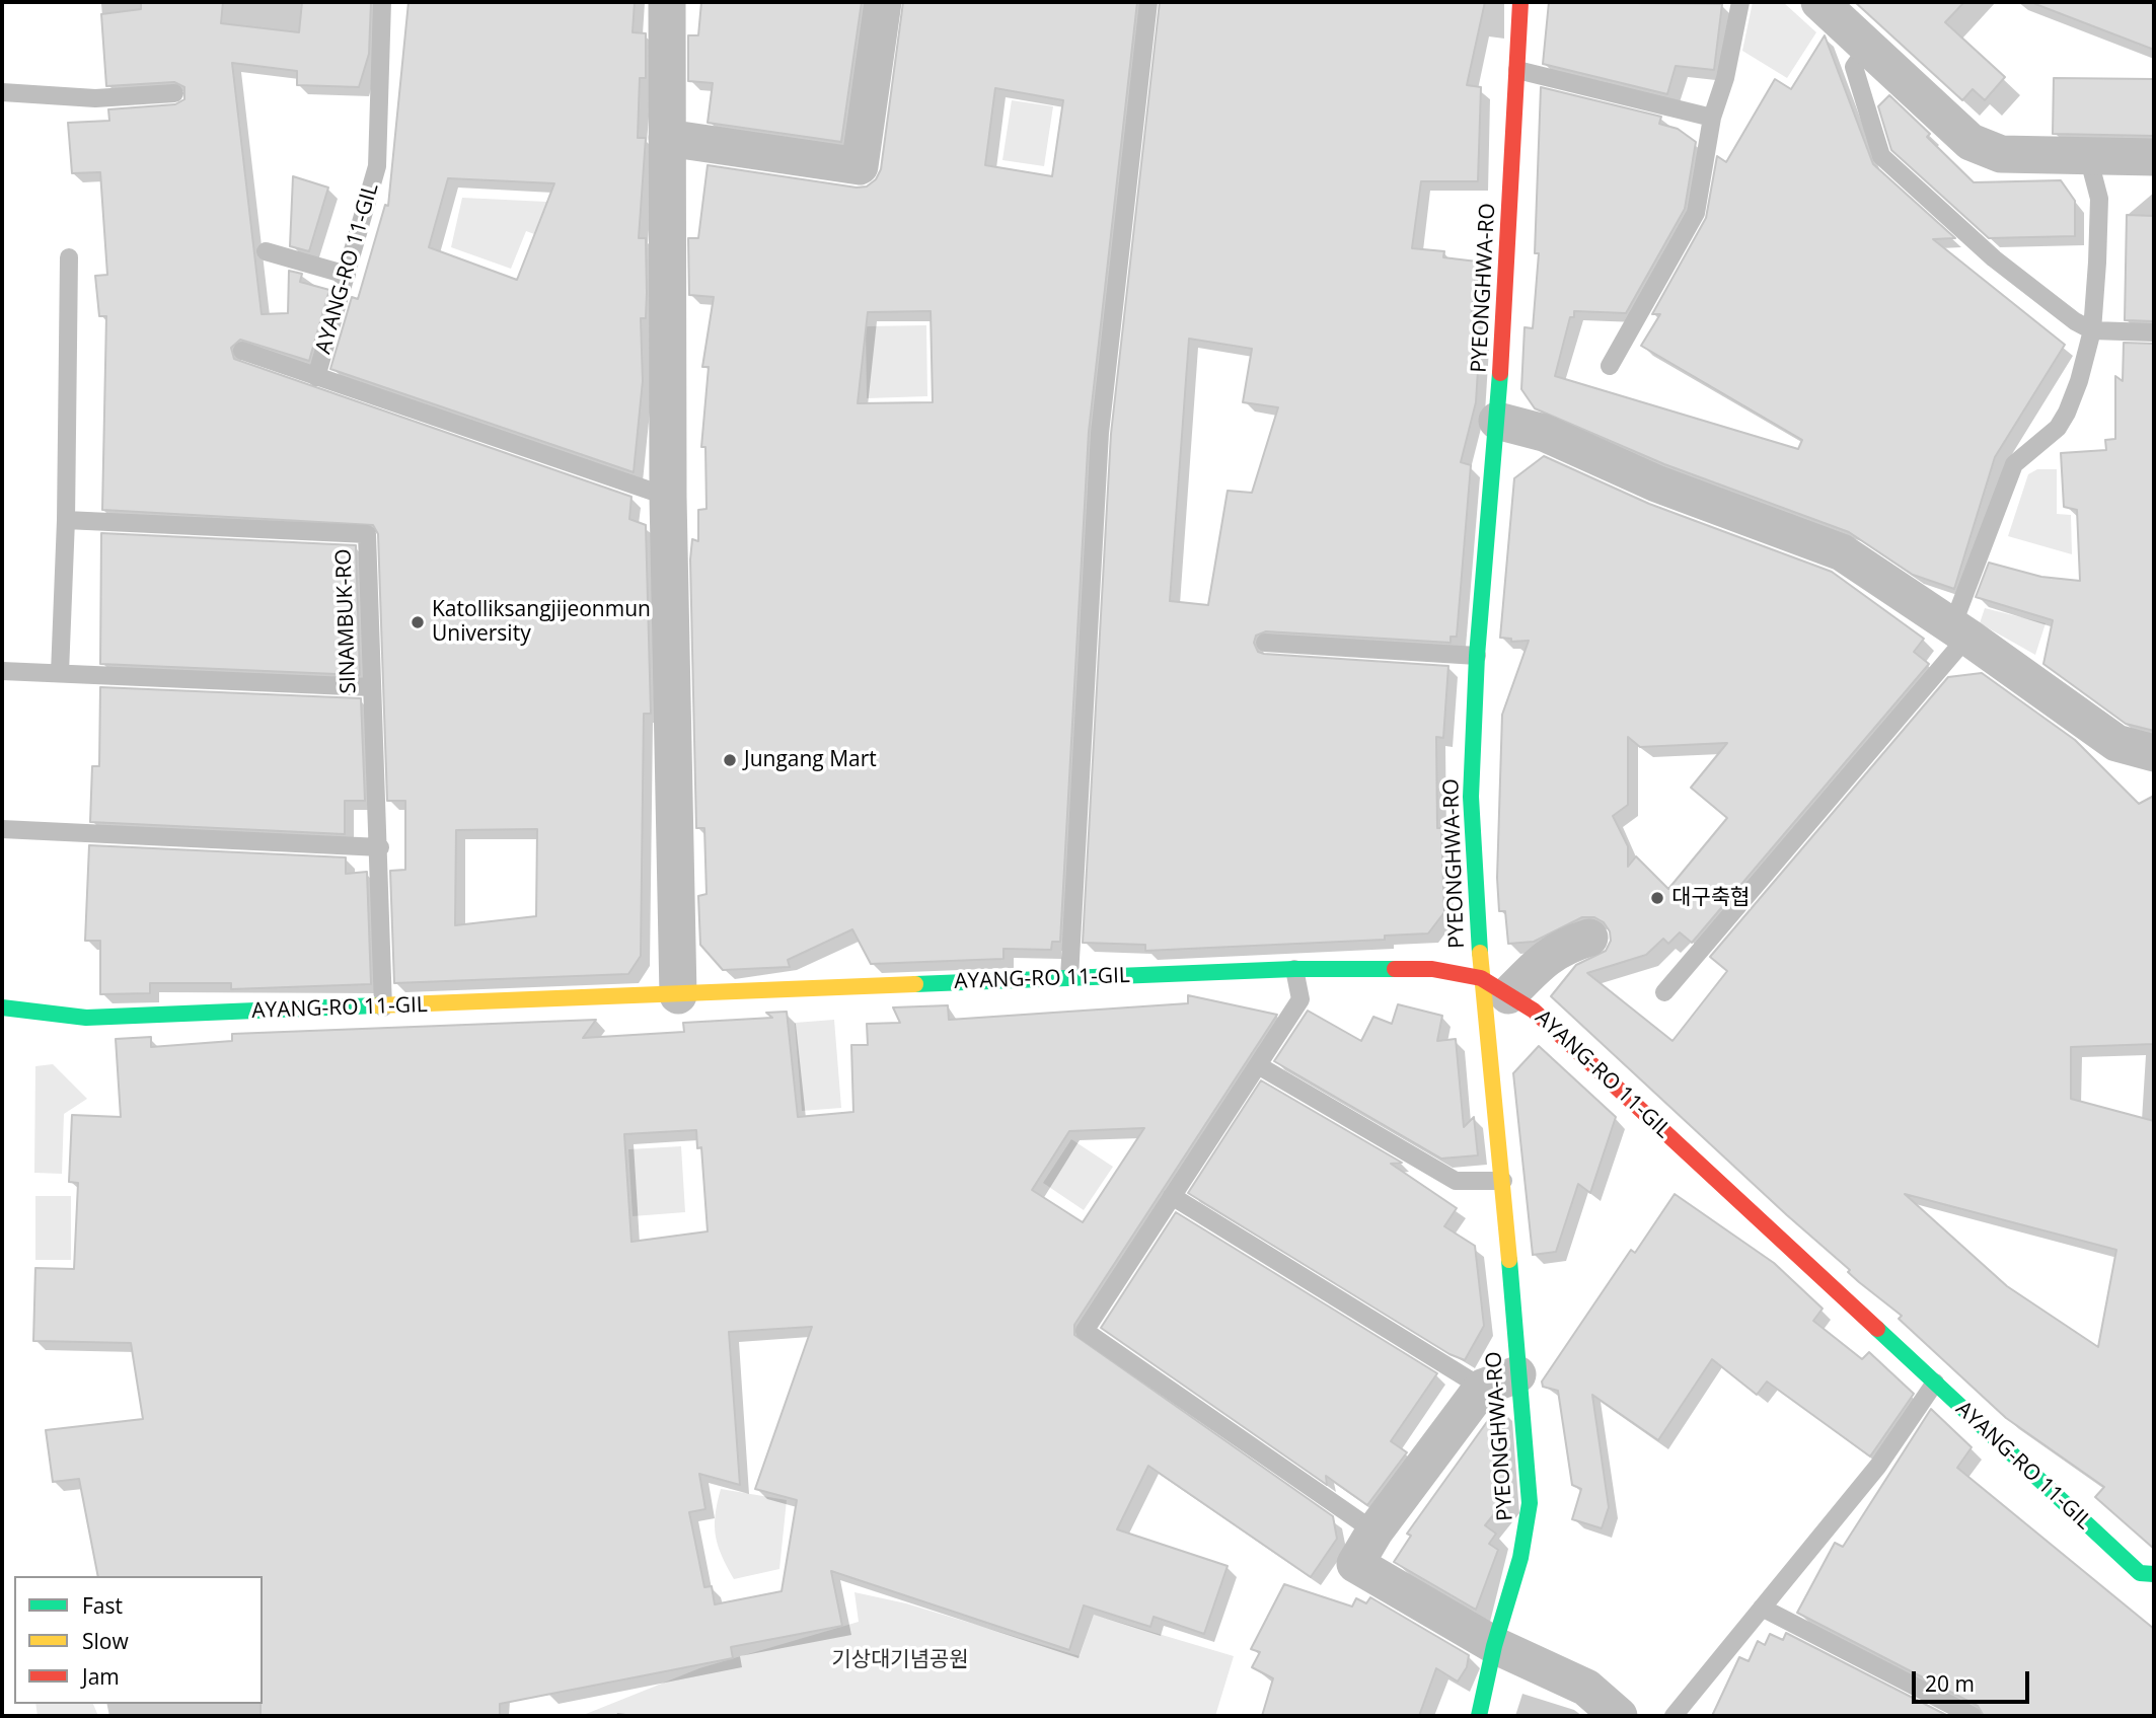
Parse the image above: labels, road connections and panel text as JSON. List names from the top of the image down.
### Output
{
  "streets": {
    "street": ["AYANG-RO 11-GIL", "PYEONGHWA-RO"],
    "lane": ["SINAMBUK-RO"]
  },
  "crossings": [
    ["AYANG-RO 11-GIL", "PYEONGHWA-RO"],
    ["AYANG-RO 11-GIL", "SINAMBUK-RO"]
  ],
  "parks": ["기상대기념공원"],
  "places": ["Katolliksangjijeonmun University", "Jungang Mart", "대구축협"],
  "legend": ["Fast", "Slow", "Jam"],
  "scale_bar": "20 m"
}
